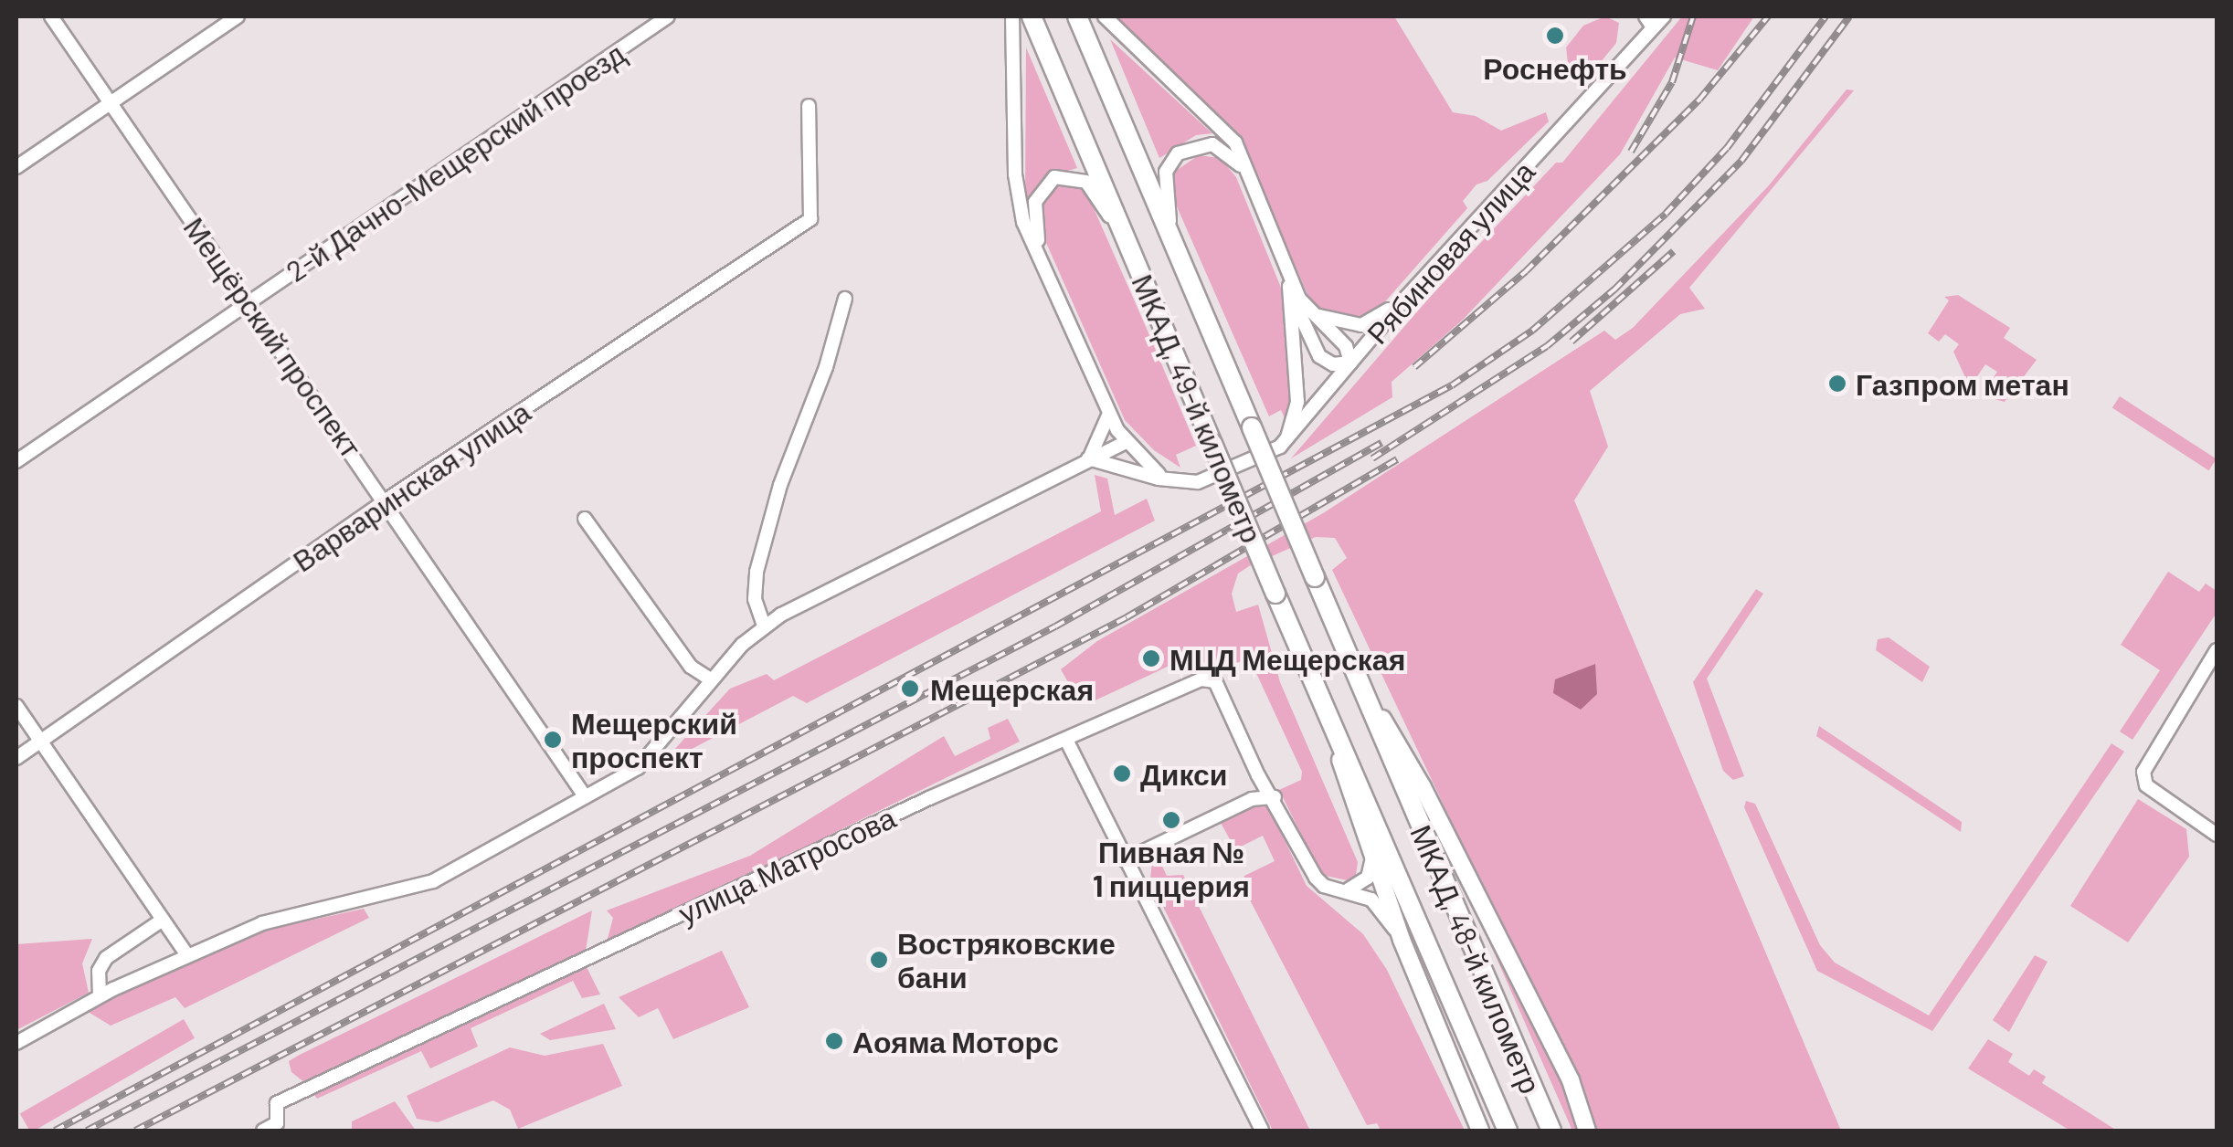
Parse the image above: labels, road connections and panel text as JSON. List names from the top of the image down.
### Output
{
  "streets": {
    "highway": ["МКАД, 49-й километр", "МКАД, 48-й километр"],
    "street": [
      "2-й Дачно-Мещерский проезд",
      "Рябиновая улица",
      "Мещёрский проспект",
      "Варваринская улица",
      "улица Матросова"
    ]
  },
  "crossings": [
    ["2-й Дачно-Мещерский проезд", "Мещёрский проспект"],
    ["Мещёрский проспект", "Варваринская улица"],
    ["МКАД, 49-й километр", "МКАД, 48-й километр"]
  ],
  "places": [
    "Роснефть",
    "Газпром метан",
    "МЦД Мещерская",
    "Мещерская",
    "Мещерский проспект",
    "Дикси",
    "Пивная № 1 пиццерия",
    "Востряковские бани",
    "Аояма Моторс"
  ]
}
